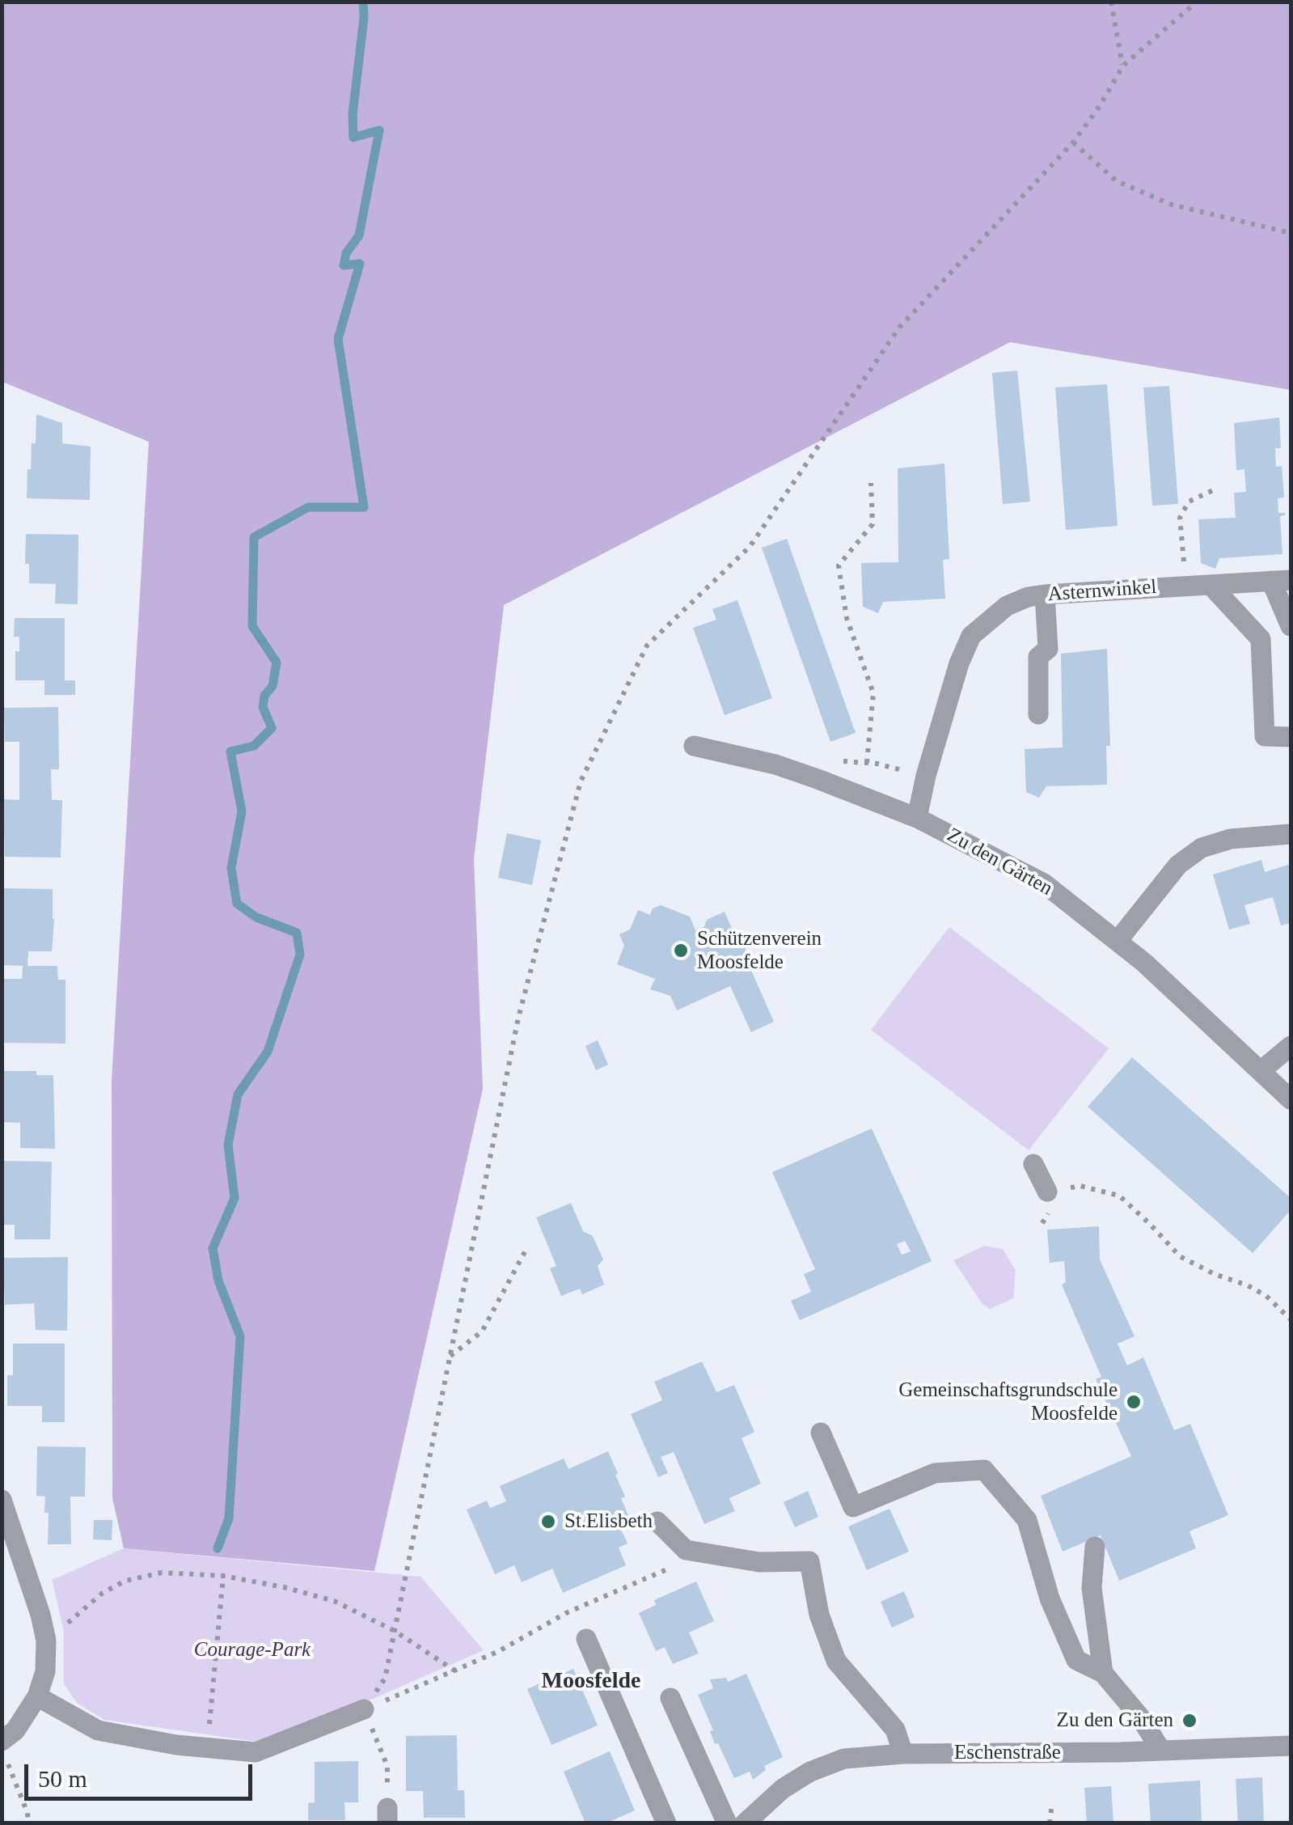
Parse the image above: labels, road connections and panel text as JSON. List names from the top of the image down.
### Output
{
  "streets": {
    "street": ["Asternwinkel", "Zu den Gärten", "Eschenstraße"]
  },
  "crossings": [
    ["Asternwinkel", "Zu den Gärten"]
  ],
  "districts": ["Moosfelde"],
  "parks": ["Courage-Park"],
  "places": [
    "Schützenverein Moosfelde",
    "Gemeinschaftsgrundschule Moosfelde",
    "St.Elisbeth",
    "Zu den Gärten"
  ],
  "scale_bar": "50 m"
}
